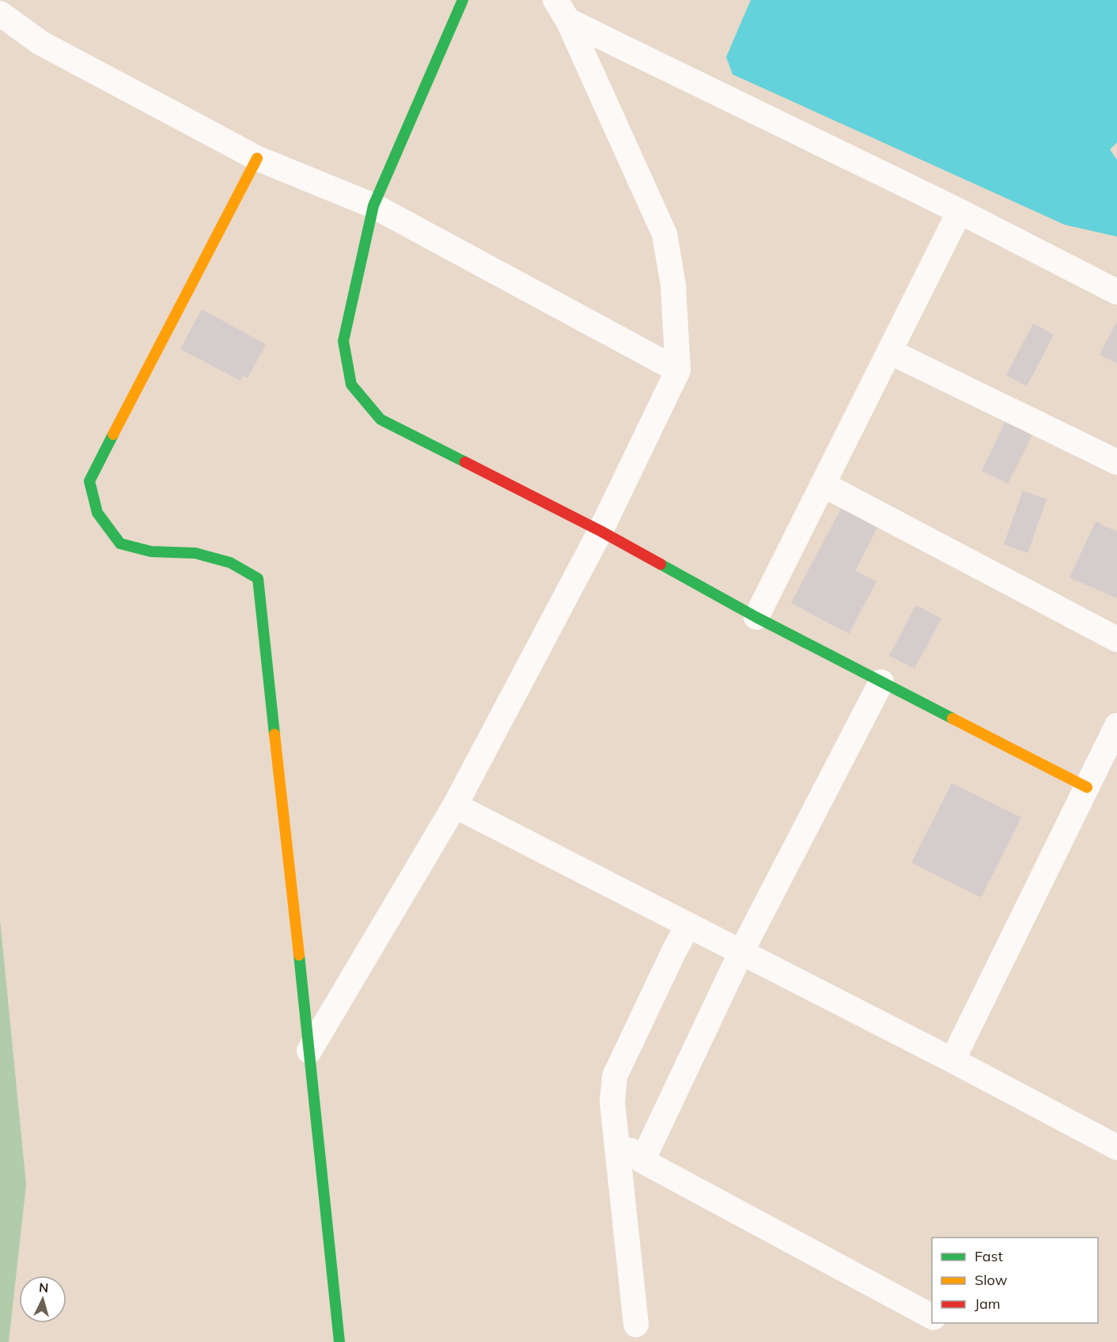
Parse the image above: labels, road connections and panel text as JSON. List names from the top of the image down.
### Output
{
  "legend": ["Fast", "Slow", "Jam"],
  "north": "top"
}
